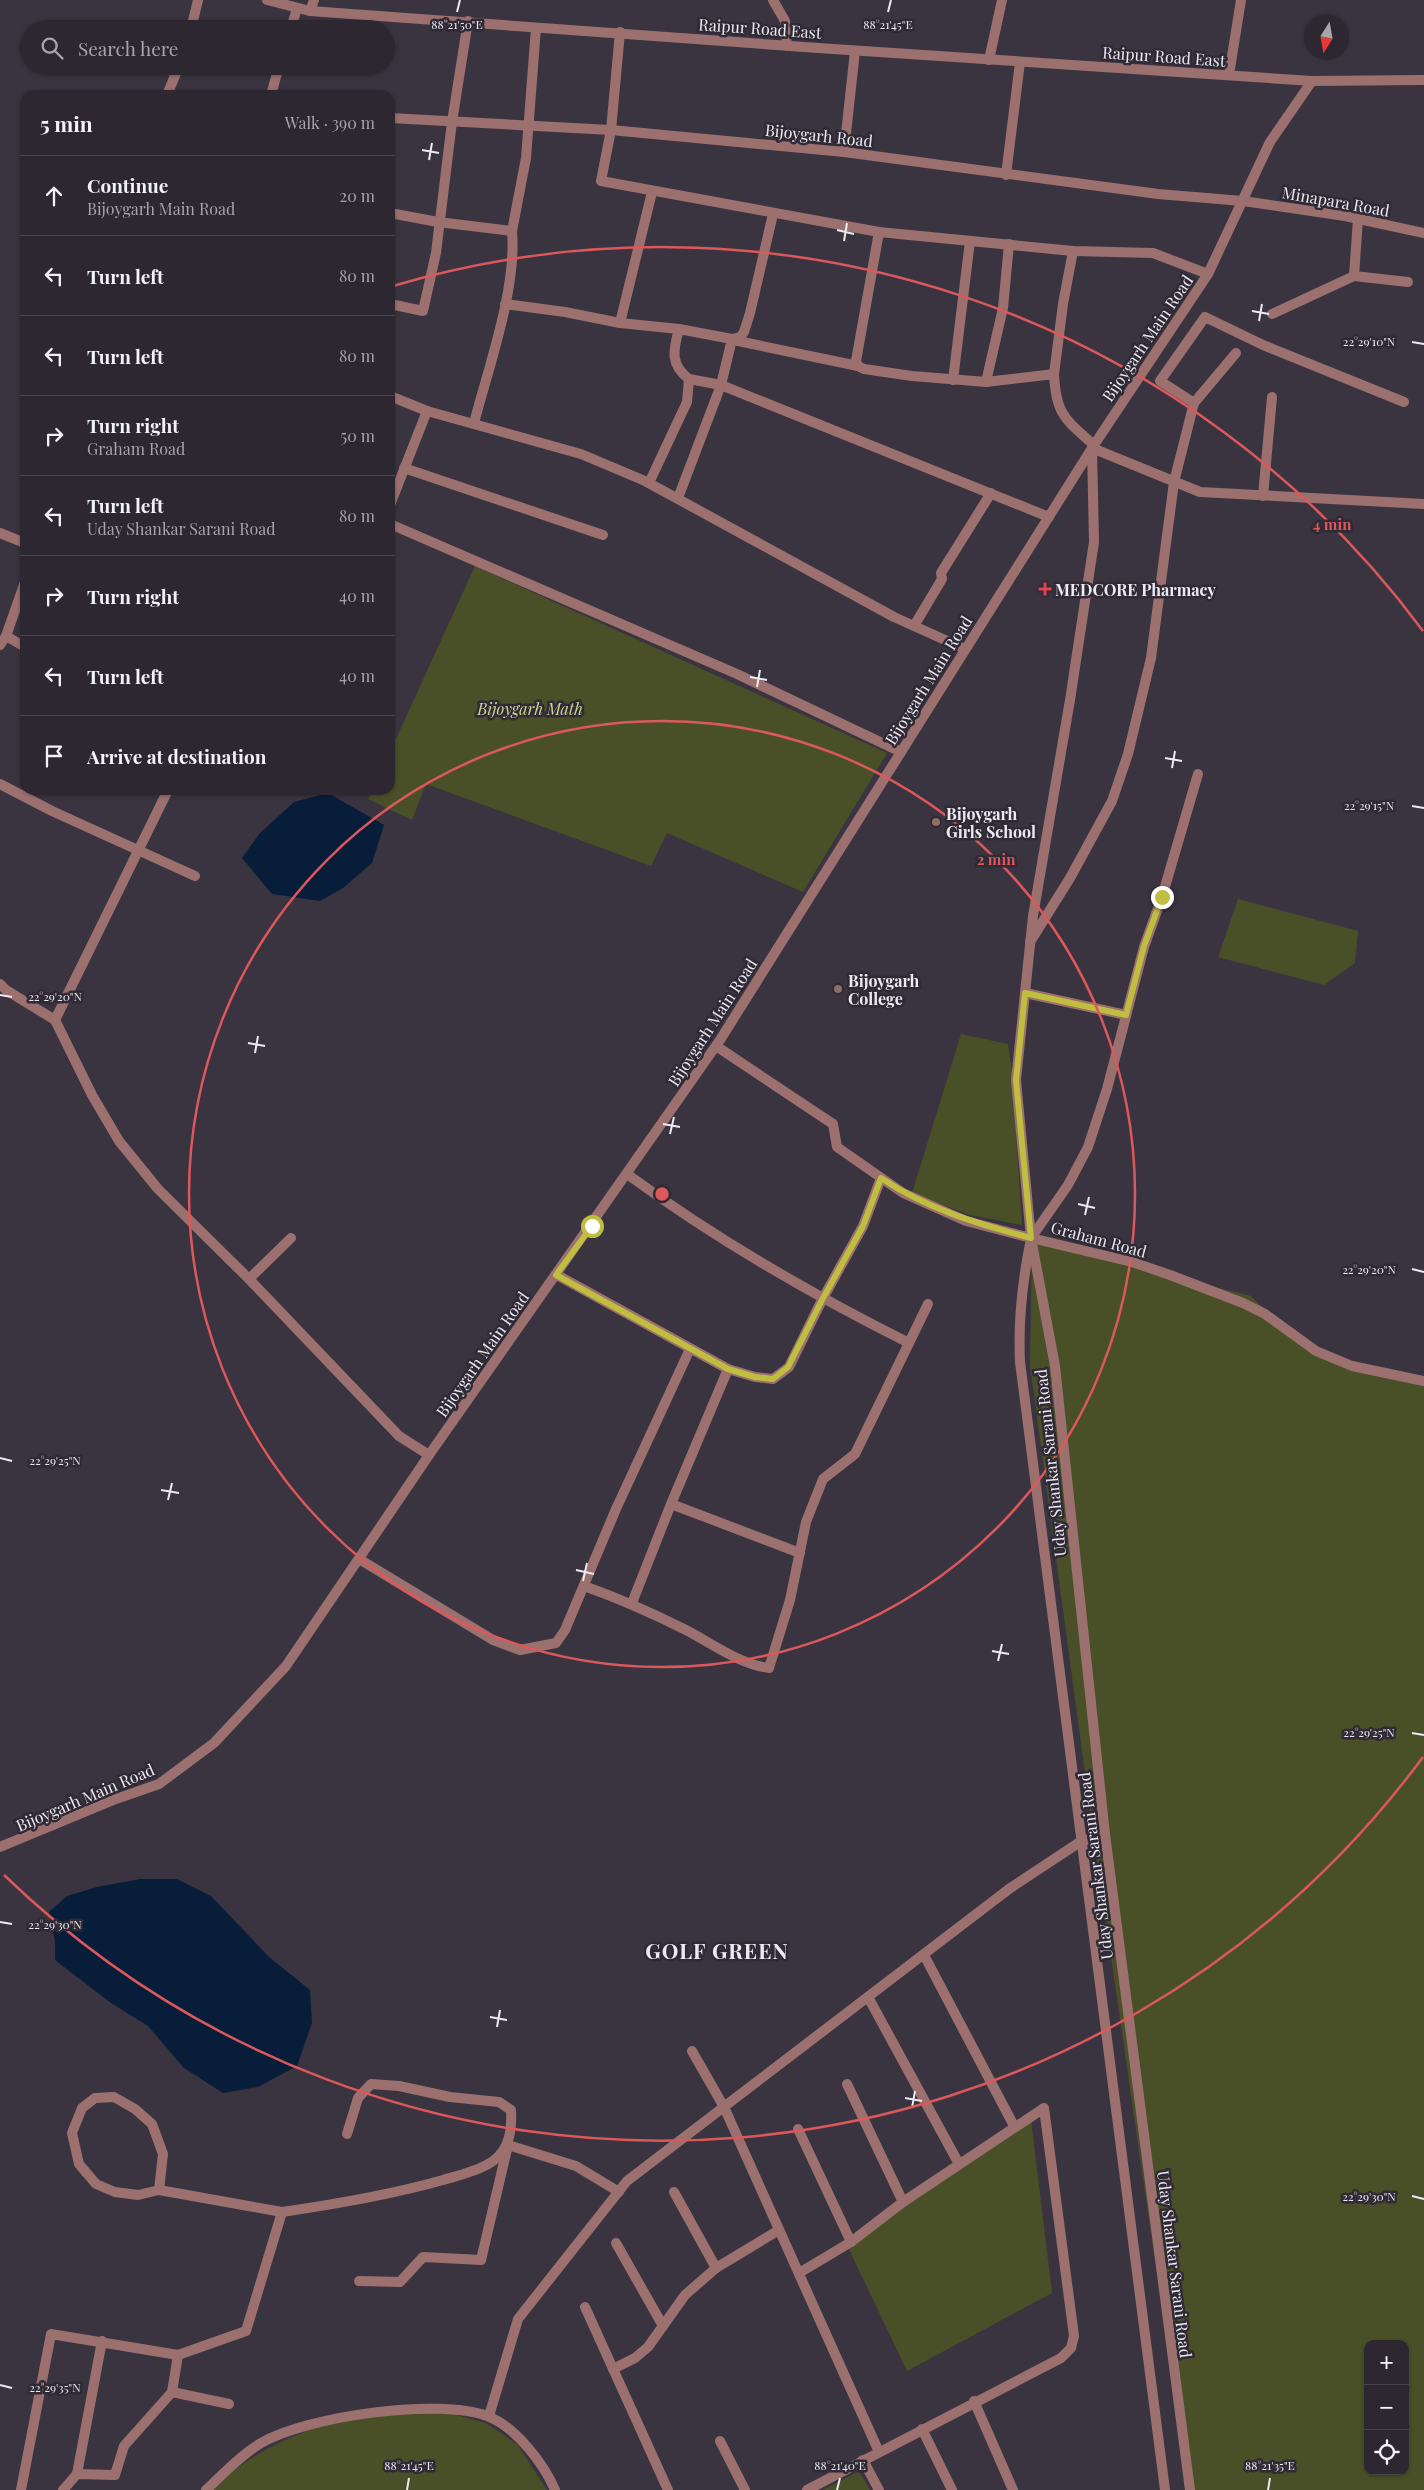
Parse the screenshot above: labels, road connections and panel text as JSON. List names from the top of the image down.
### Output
{
  "streets": {
    "street": [
      "Raipur Road East",
      "Bijoygarh Road",
      "Minapara Road",
      "Bijoygarh Main Road",
      "Graham Road",
      "Uday Shankar Sarani Road"
    ]
  },
  "crossings": [
    ["Raipur Road East", "Bijoygarh Main Road"],
    ["Bijoygarh Road", "Minapara Road"],
    ["Bijoygarh Road", "Bijoygarh Main Road"],
    ["Minapara Road", "Bijoygarh Main Road"],
    ["Bijoygarh Main Road", "Graham Road"],
    ["Bijoygarh Main Road", "Uday Shankar Sarani Road"],
    ["Graham Road", "Uday Shankar Sarani Road"]
  ],
  "districts": ["GOLF GREEN"],
  "parks": ["Bijoygarh Math"],
  "places": {
    "health": ["MEDCORE Pharmacy"],
    "other": ["Bijoygarh Girls School", "Bijoygarh College"]
  },
  "north": "bottom",
  "page": {
    "search": "Search here",
    "heading": ["5 min", "Walk · 390 m"],
    "list": [
      ["Continue", "Bijoygarh Main Road", "20 m"],
      ["Turn left", "80 m"],
      ["Turn left", "80 m"],
      ["Turn right", "Graham Road", "50 m"],
      ["Turn left", "Uday Shankar Sarani Road", "80 m"],
      ["Turn right", "40 m"],
      ["Turn left", "40 m"],
      "Arrive at destination"
    ],
    "map_buttons": ["+", "−"]
  },
  "coordinates": [
    "88°21'50\"E",
    "88°21'45\"E",
    "22°29'10\"N",
    "22°29'15\"N",
    "22°29'20\"N",
    "22°29'25\"N",
    "22°29'30\"N",
    "22°29'35\"N",
    "88°21'40\"E",
    "88°21'35\"E"
  ],
  "rings": ["4 min", "2 min"]
}
